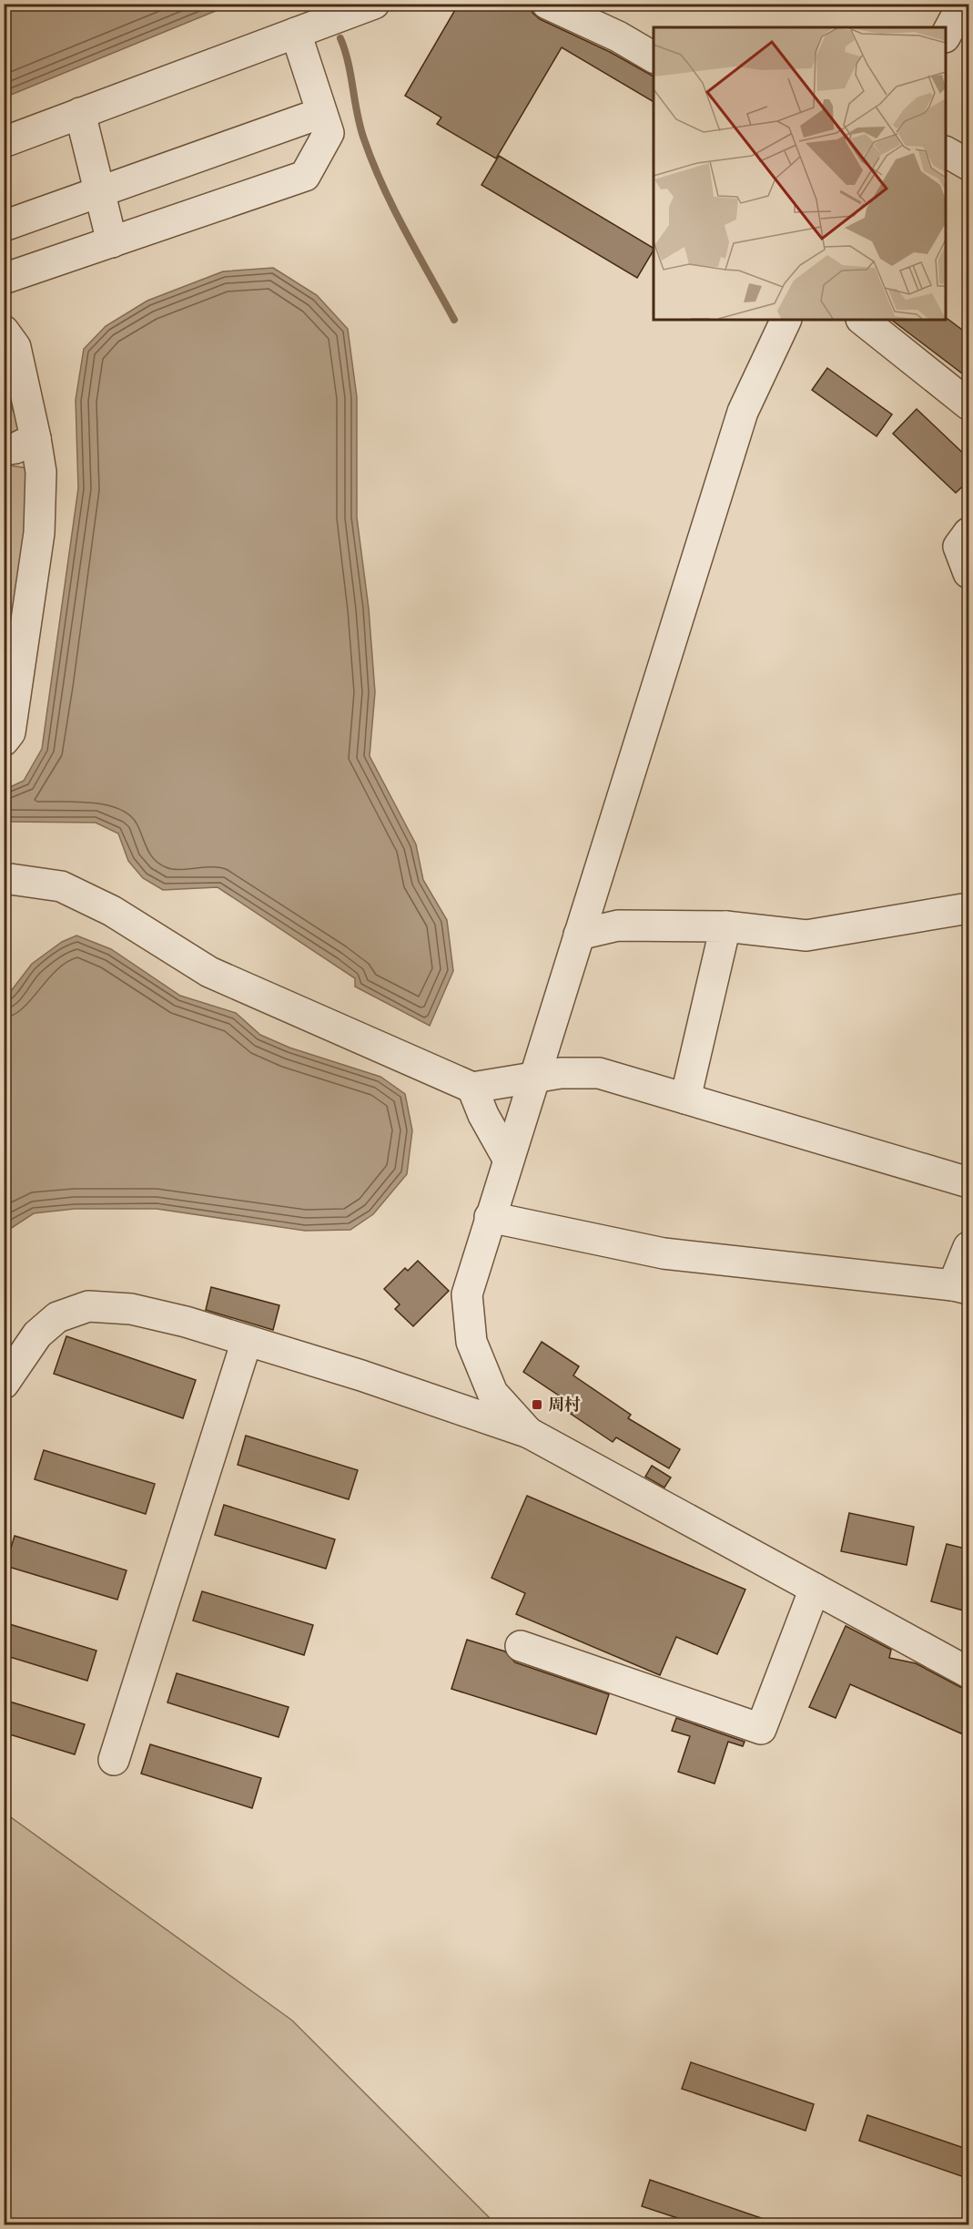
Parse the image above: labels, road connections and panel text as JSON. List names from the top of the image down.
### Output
{
  "places": {
    "transit": ["周村"]
  }
}
